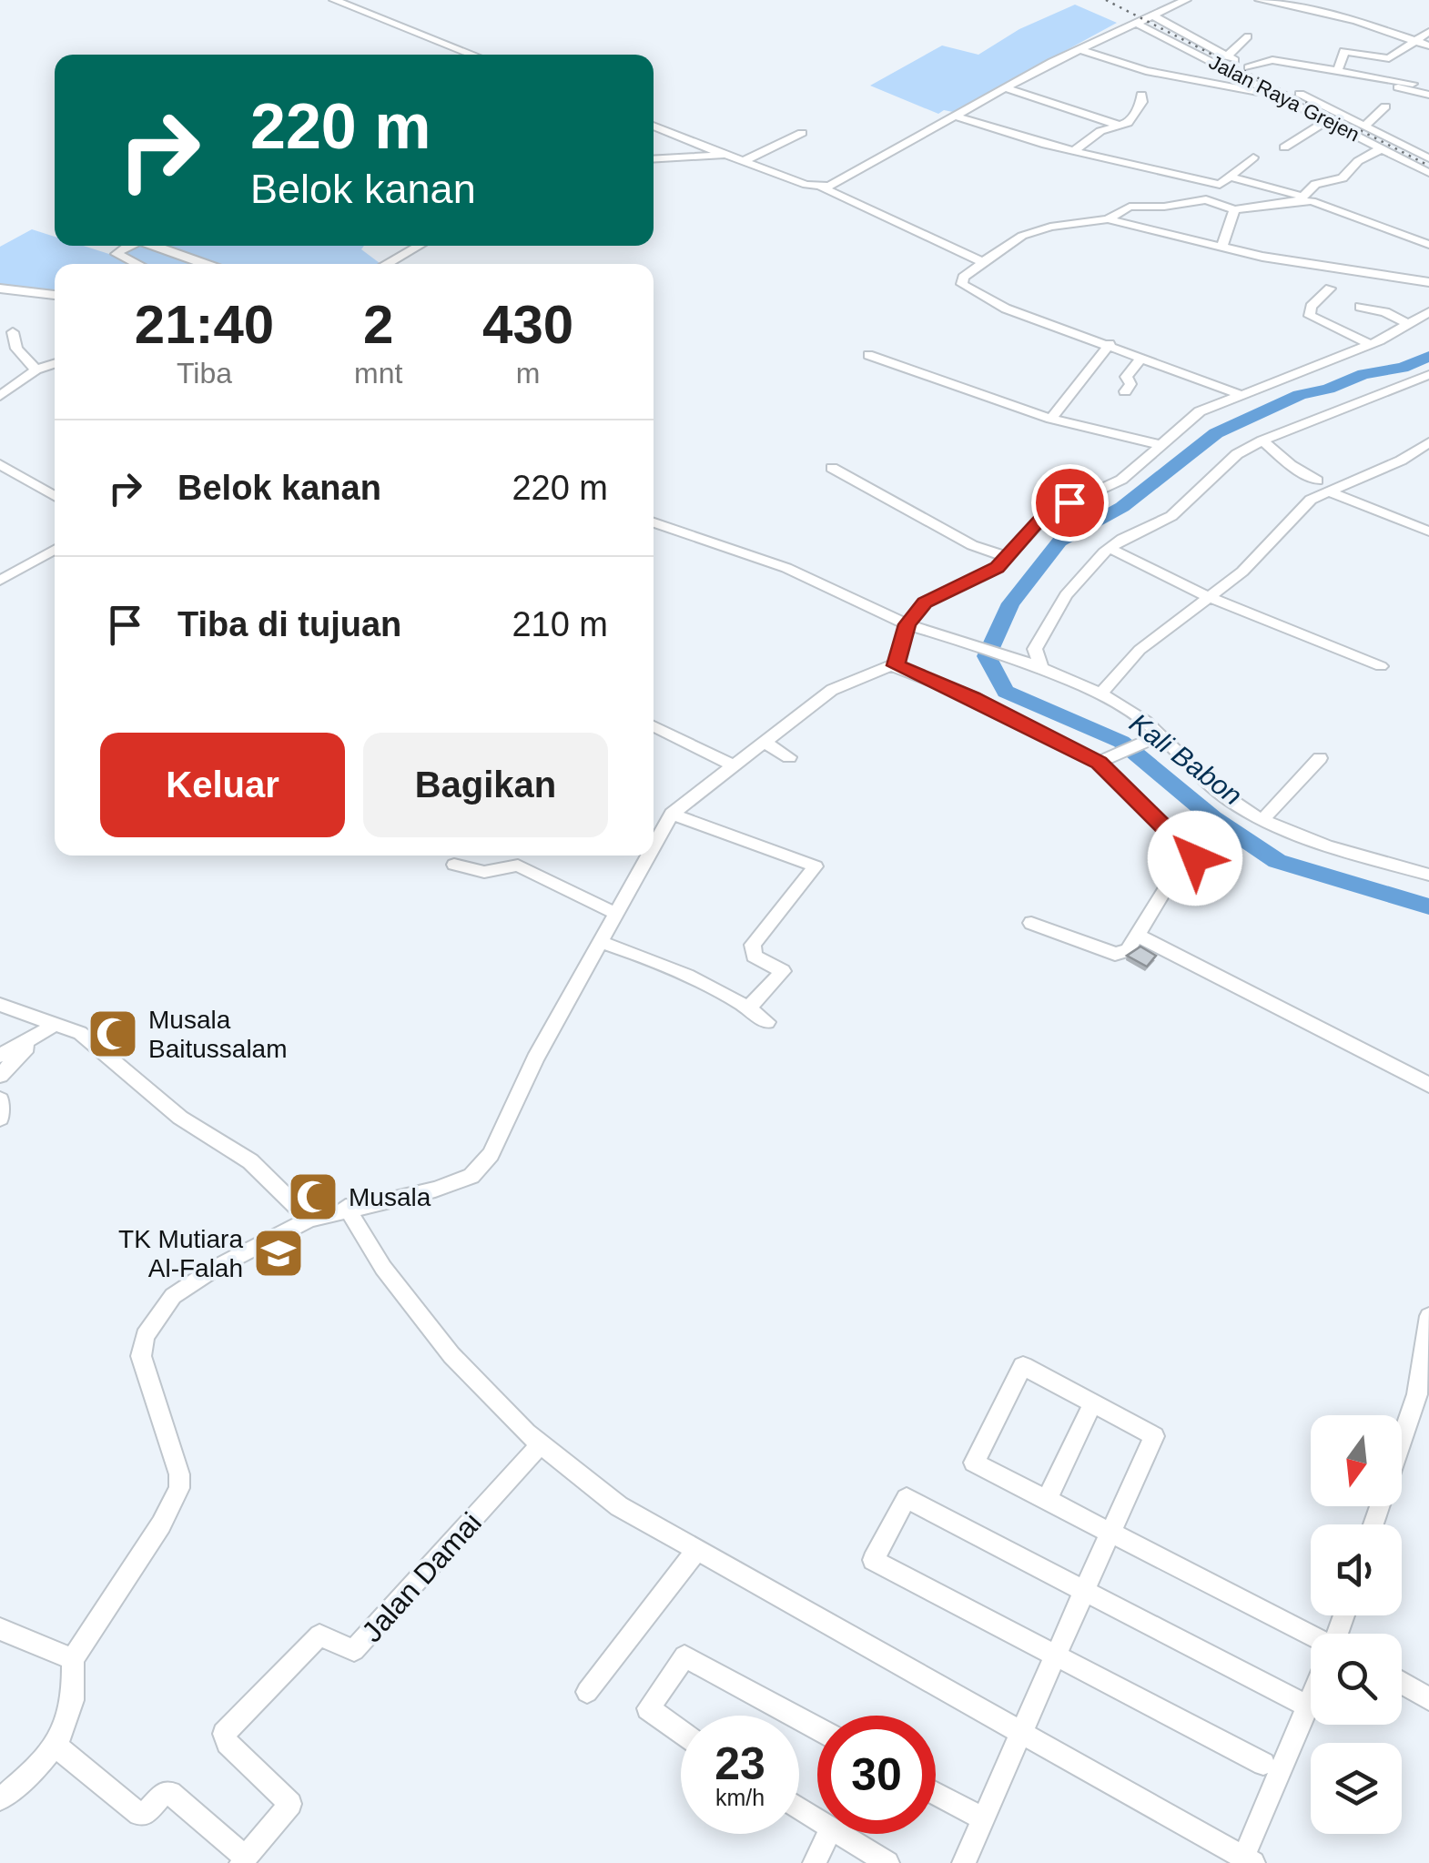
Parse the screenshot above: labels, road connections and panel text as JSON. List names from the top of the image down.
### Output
{
  "streets": {
    "street": ["Jalan Raya Grejen", "Jalan Damai"]
  },
  "water": ["Kali Babon"],
  "places": {
    "mosque": ["Musala Baitussalam", "Musala"],
    "school or university": ["TK Mutiara Al-Falah"]
  },
  "north": "bottom",
  "page": {
    "turn": ["220 m", "Belok kanan"],
    "eta": [
      "21:40",
      "Tiba",
      "2",
      "mnt",
      "430",
      "m"
    ],
    "list": [
      {
        "name": "Belok kanan",
        "value": "220 m"
      },
      {
        "name": "Tiba di tujuan",
        "value": "210 m"
      }
    ],
    "buttons": ["Keluar", "Bagikan"],
    "speed": "23 km/h",
    "limit": "30"
  }
}
